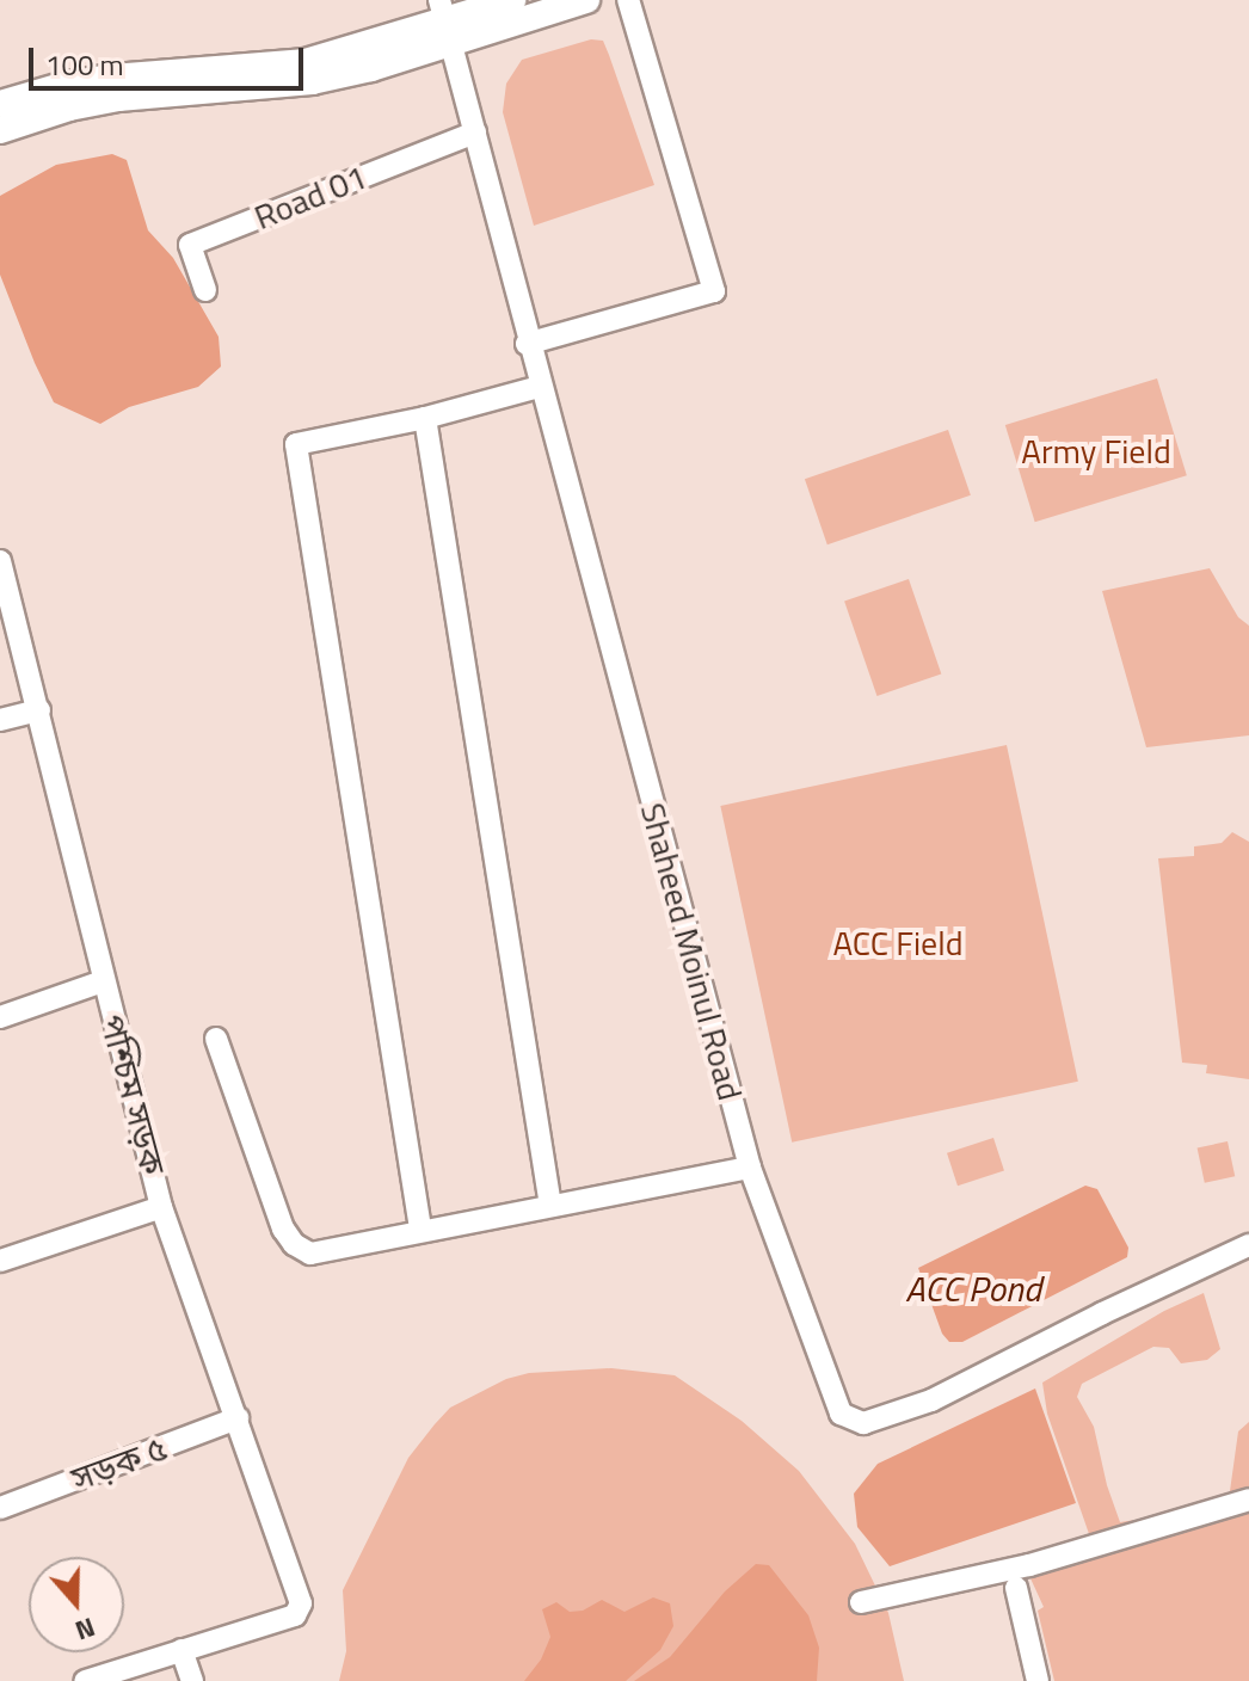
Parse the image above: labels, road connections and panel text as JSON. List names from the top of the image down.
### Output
{
  "streets": {
    "street": [
      "Road 01",
      "Shaheed Moinul Road",
      "পশ্চিম সড়ক",
      "সড়ক ৫"
    ]
  },
  "crossings": [
    ["Road 01", "Shaheed Moinul Road"],
    ["পশ্চিম সড়ক", "সড়ক ৫"]
  ],
  "water": ["ACC Pond"],
  "parks": ["Army Field", "ACC Field"],
  "scale_bar": "100 m",
  "north": "bottom"
}
